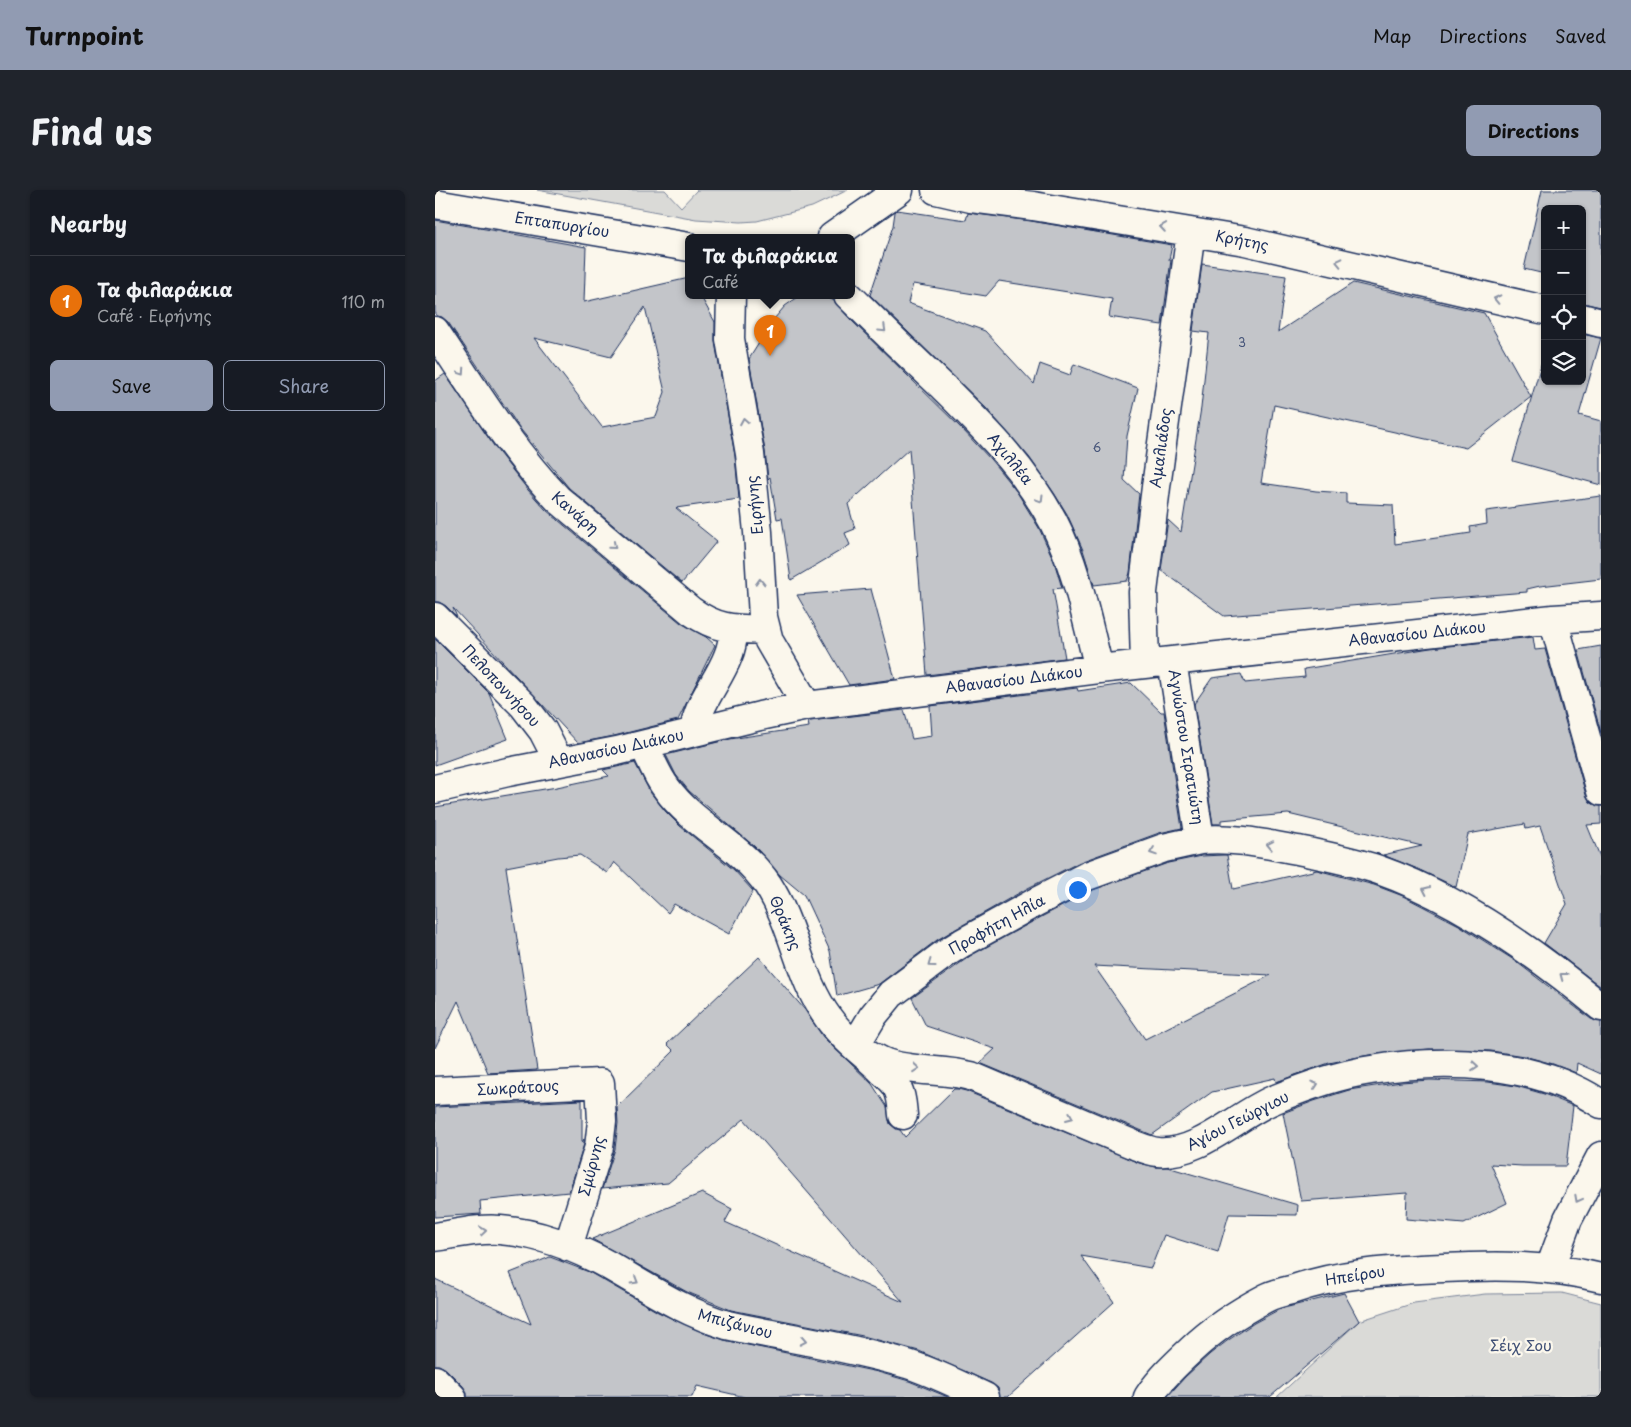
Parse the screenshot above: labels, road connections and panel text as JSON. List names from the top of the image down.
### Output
{
  "streets": {
    "street": [
      "Επταπυργίου",
      "Κρήτης",
      "Αμαλιάδος",
      "Αχιλλέα",
      "Ειρήνης",
      "Κανάρη",
      "Αθανασίου Διάκου",
      "Πελοποννήσου",
      "Αγνώστου Στρατιώτη",
      "Θράκης",
      "Προφήτη Ηλία",
      "Σωκράτους",
      "Αγίου Γεώργιου",
      "Σμύρνης",
      "Ηπείρου",
      "Μπιζάνιου"
    ]
  },
  "crossings": [
    ["Κρήτης", "Αμαλιάδος"],
    ["Αμαλιάδος", "Αθανασίου Διάκου"],
    ["Αχιλλέα", "Αθανασίου Διάκου"],
    ["Ειρήνης", "Κανάρη"],
    ["Ειρήνης", "Αθανασίου Διάκου"],
    ["Αθανασίου Διάκου", "Πελοποννήσου"],
    ["Αθανασίου Διάκου", "Αγνώστου Στρατιώτη"],
    ["Αθανασίου Διάκου", "Θράκης"],
    ["Αγνώστου Στρατιώτη", "Προφήτη Ηλία"],
    ["Θράκης", "Προφήτη Ηλία"],
    ["Θράκης", "Αγίου Γεώργιου"],
    ["Προφήτη Ηλία", "Αγίου Γεώργιου"],
    ["Σωκράτους", "Σμύρνης"],
    ["Σμύρνης", "Μπιζάνιου"]
  ],
  "one_way": [
    "Κρήτης",
    "Αχιλλέα",
    "Ειρήνης",
    "Κανάρη",
    "Αγνώστου Στρατιώτη",
    "Προφήτη Ηλία",
    "Αγίου Γεώργιου",
    "Μπιζάνιου"
  ],
  "parks": ["Σέιχ Σου"],
  "house_numbers": ["3", "6"],
  "page": {
    "header": "Turnpoint",
    "nav": ["Map", "Directions", "Saved"],
    "title": "Find us",
    "buttons": [
      "Directions",
      ["Save", "Share"]
    ],
    "heading": "Nearby",
    "map_buttons": ["+", "−"],
    "popup": ["Τα φιλαράκια", "Café"],
    "list": [
      {
        "mark": "1",
        "name": "Τα φιλαράκια",
        "note": "Café · Ειρήνης",
        "value": "110 m"
      }
    ],
    "pins": "1"
  }
}
